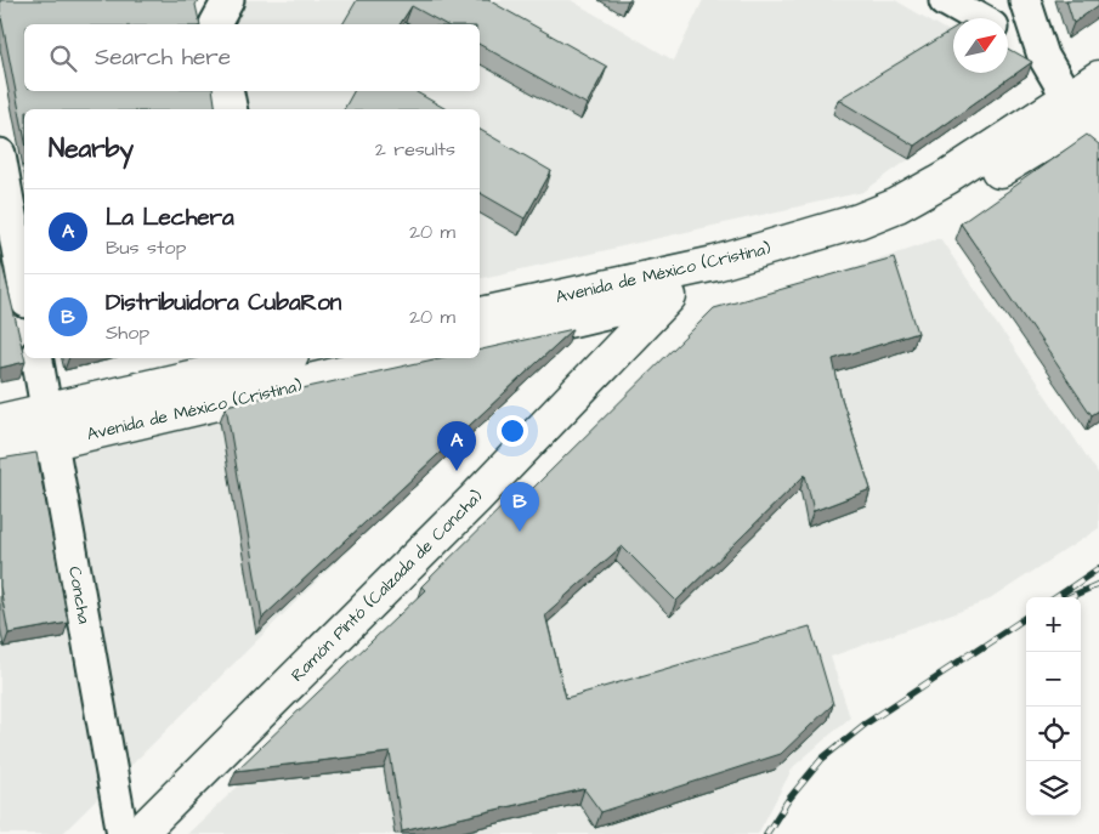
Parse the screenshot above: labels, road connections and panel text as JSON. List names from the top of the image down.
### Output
{
  "streets": {
    "main road": ["Avenida de México (Cristina)", "Ramón Pintó (Calzada de Concha)"],
    "street": ["Concha"]
  },
  "crossings": [
    ["Avenida de México (Cristina)", "Ramón Pintó (Calzada de Concha)"],
    ["Avenida de México (Cristina)", "Concha"]
  ],
  "north": "top right",
  "page": {
    "search": "Search here",
    "heading": ["Nearby", "2 results"],
    "list": [
      {
        "mark": "A",
        "name": "La Lechera",
        "note": "Bus stop",
        "value": "20 m"
      },
      {
        "mark": "B",
        "name": "Distribuidora CubaRon",
        "note": "Shop",
        "value": "20 m"
      }
    ],
    "pins": ["A", "B"],
    "map_buttons": ["+", "−"]
  }
}
